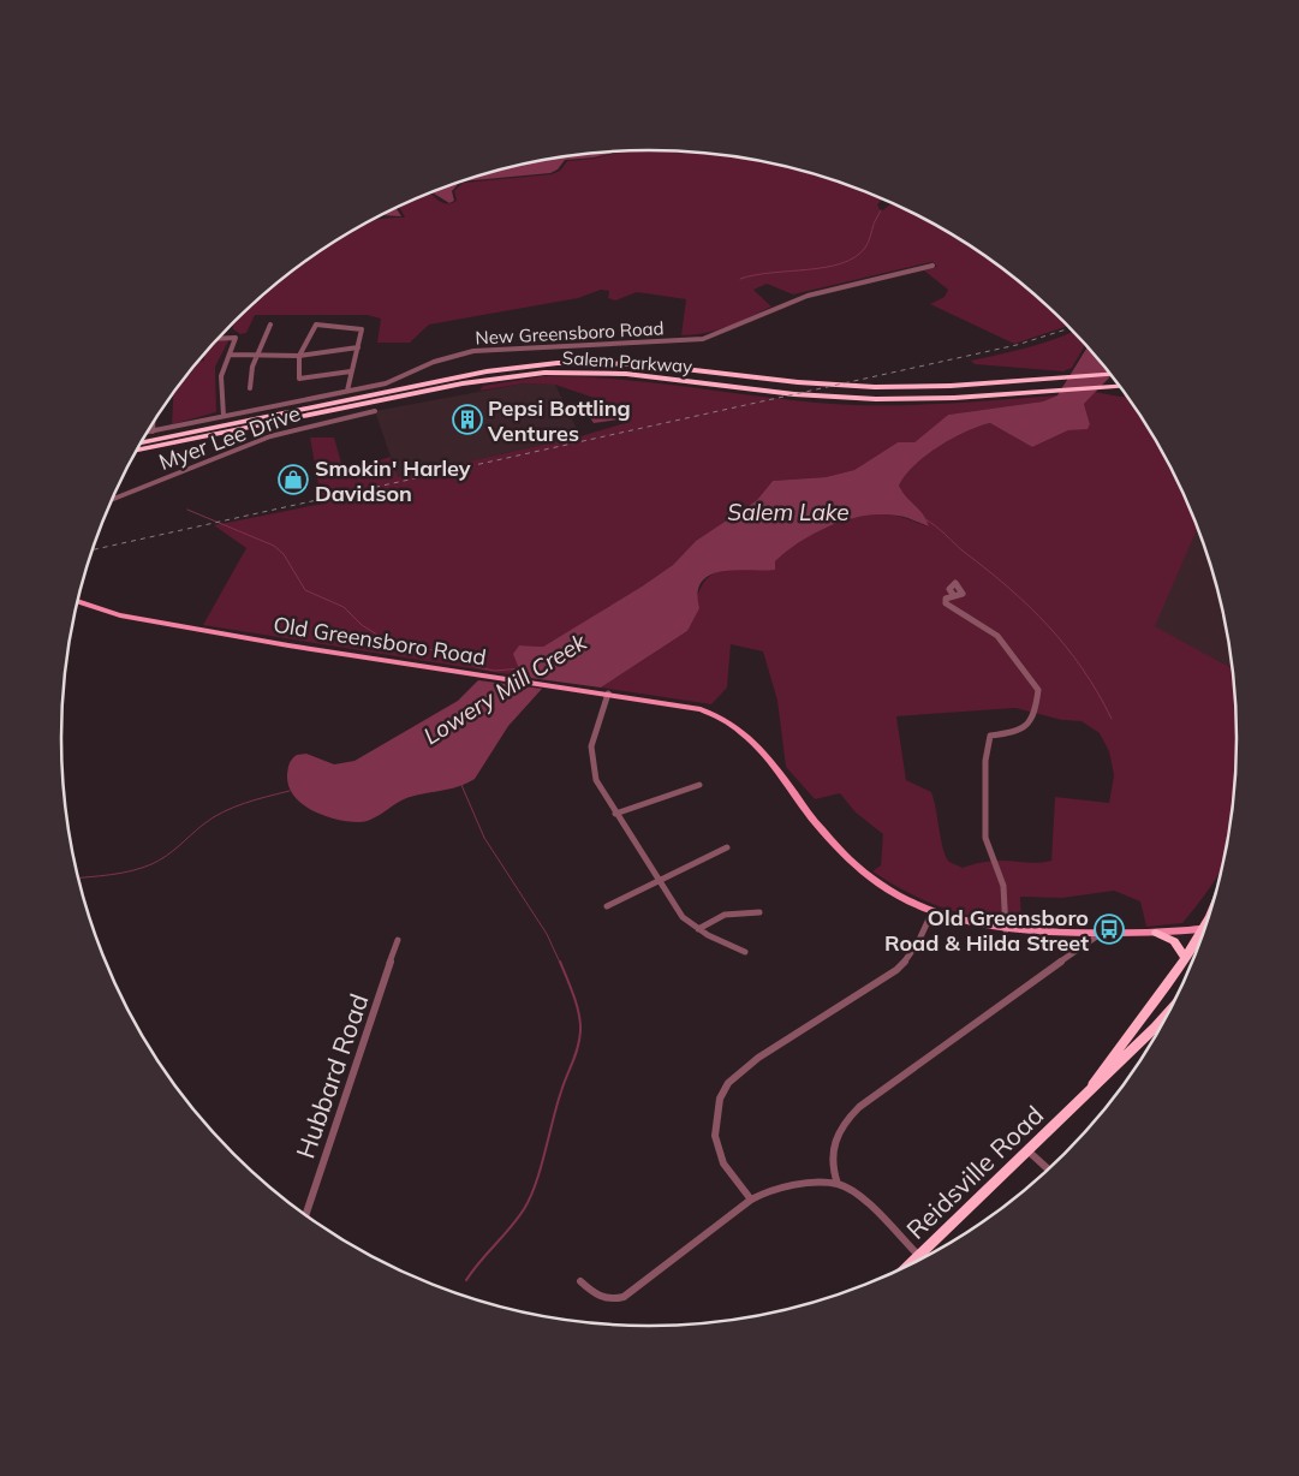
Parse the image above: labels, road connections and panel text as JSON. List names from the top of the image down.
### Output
{
  "streets": {
    "highway": ["Salem Parkway", "Reidsville Road"],
    "main road": ["Old Greensboro Road"],
    "street": ["New Greensboro Road", "Myer Lee Drive", "Hubbard Road"]
  },
  "crossings": [
    ["Old Greensboro Road", "Reidsville Road"]
  ],
  "water": ["Salem Lake", "Lowery Mill Creek"],
  "places": {
    "building": ["Pepsi Bottling Ventures"],
    "shop": ["Smokin' Harley Davidson"],
    "bus stop": ["Old Greensboro Road & Hilda Street"]
  }
}
